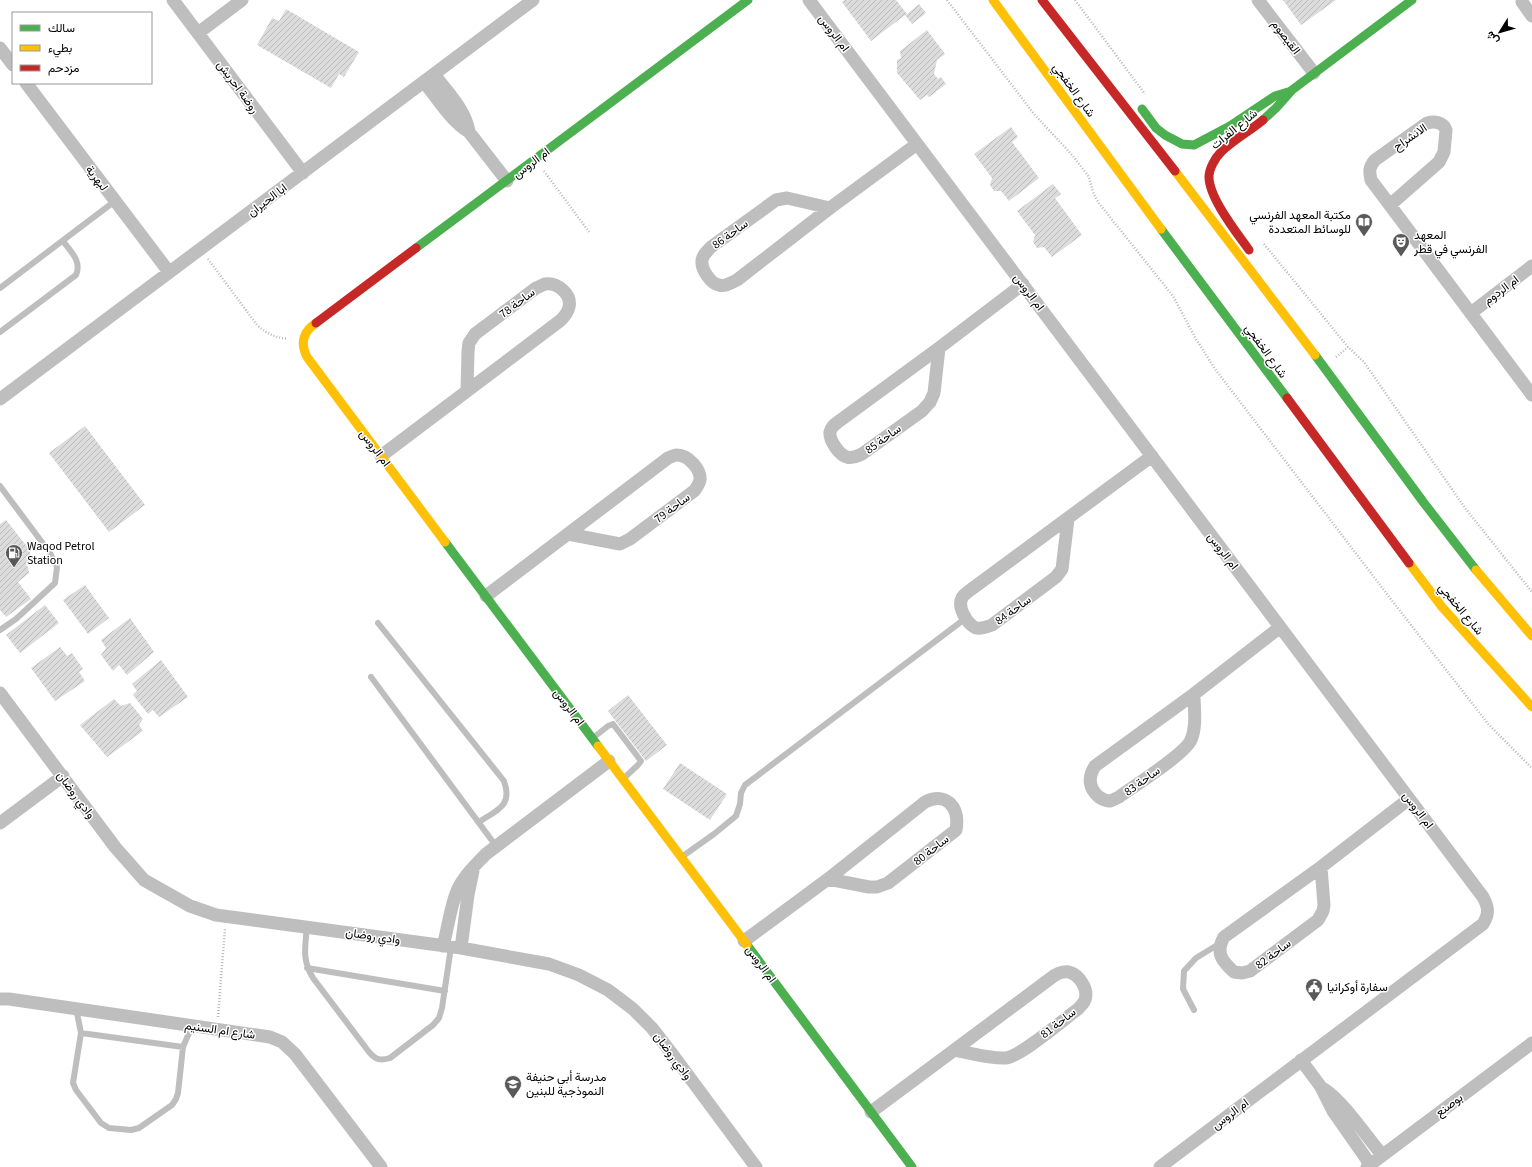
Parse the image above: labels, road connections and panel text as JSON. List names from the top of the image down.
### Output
{
  "streets": {
    "main road": ["ام الروس", "شارع الخفجي", "شارع الفرات"],
    "street": [
      "القيصوم",
      "روضة احريش",
      "الانشراح",
      "لبهرية",
      "ابا الحيران",
      "ساحة 86",
      "ام الردوم",
      "ساحة 78",
      "ساحة 85",
      "ساحة 79",
      "ساحة 84",
      "ساحة 83",
      "وادي روضان",
      "ساحة 80",
      "ساحة 82",
      "ساحة 81",
      "شارع ام السنيم",
      "بوصنع"
    ]
  },
  "crossings": [
    ["ام الروس", "ابا الحيران"],
    ["ام الروس", "ساحة 86"],
    ["ام الروس", "ساحة 78"],
    ["ام الروس", "ساحة 85"],
    ["ام الروس", "ساحة 79"],
    ["ام الروس", "ساحة 83"],
    ["ام الروس", "ساحة 80"],
    ["ام الروس", "ساحة 81"],
    ["القيصوم", "شارع الفرات"],
    ["روضة احريش", "ابا الحيران"],
    ["الانشراح", "ام الردوم"],
    ["لبهرية", "ابا الحيران"]
  ],
  "places": {
    "library": ["مكتبة المعهد الفرنسي للوسائط المتعددة"],
    "theatre": ["المعهد الفرنسي في قطر"],
    "fuel station": ["Waqod Petrol Station"],
    "public building": ["سفارة أوكرانيا"],
    "school or university": ["مدرسة أبي حنيفة النموذجية للبنين"]
  },
  "legend": ["سالك", "بطيء", "مزدحم"],
  "north": "bottom left"
}
